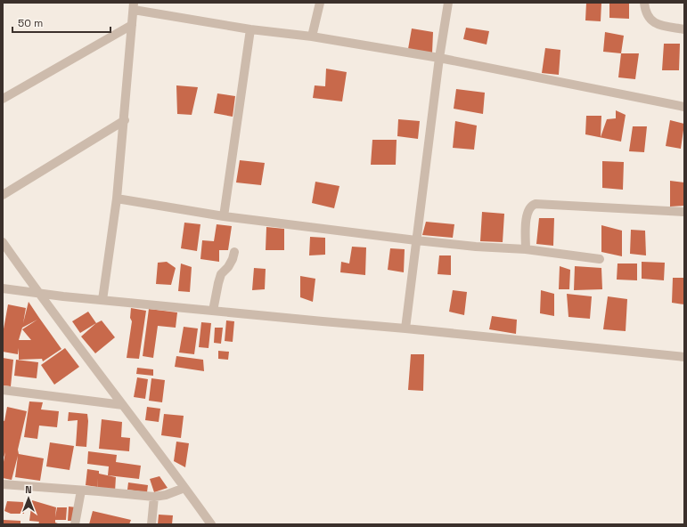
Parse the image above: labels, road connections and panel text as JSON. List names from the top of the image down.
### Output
{
  "scale_bar": "50 m",
  "north": "top"
}
